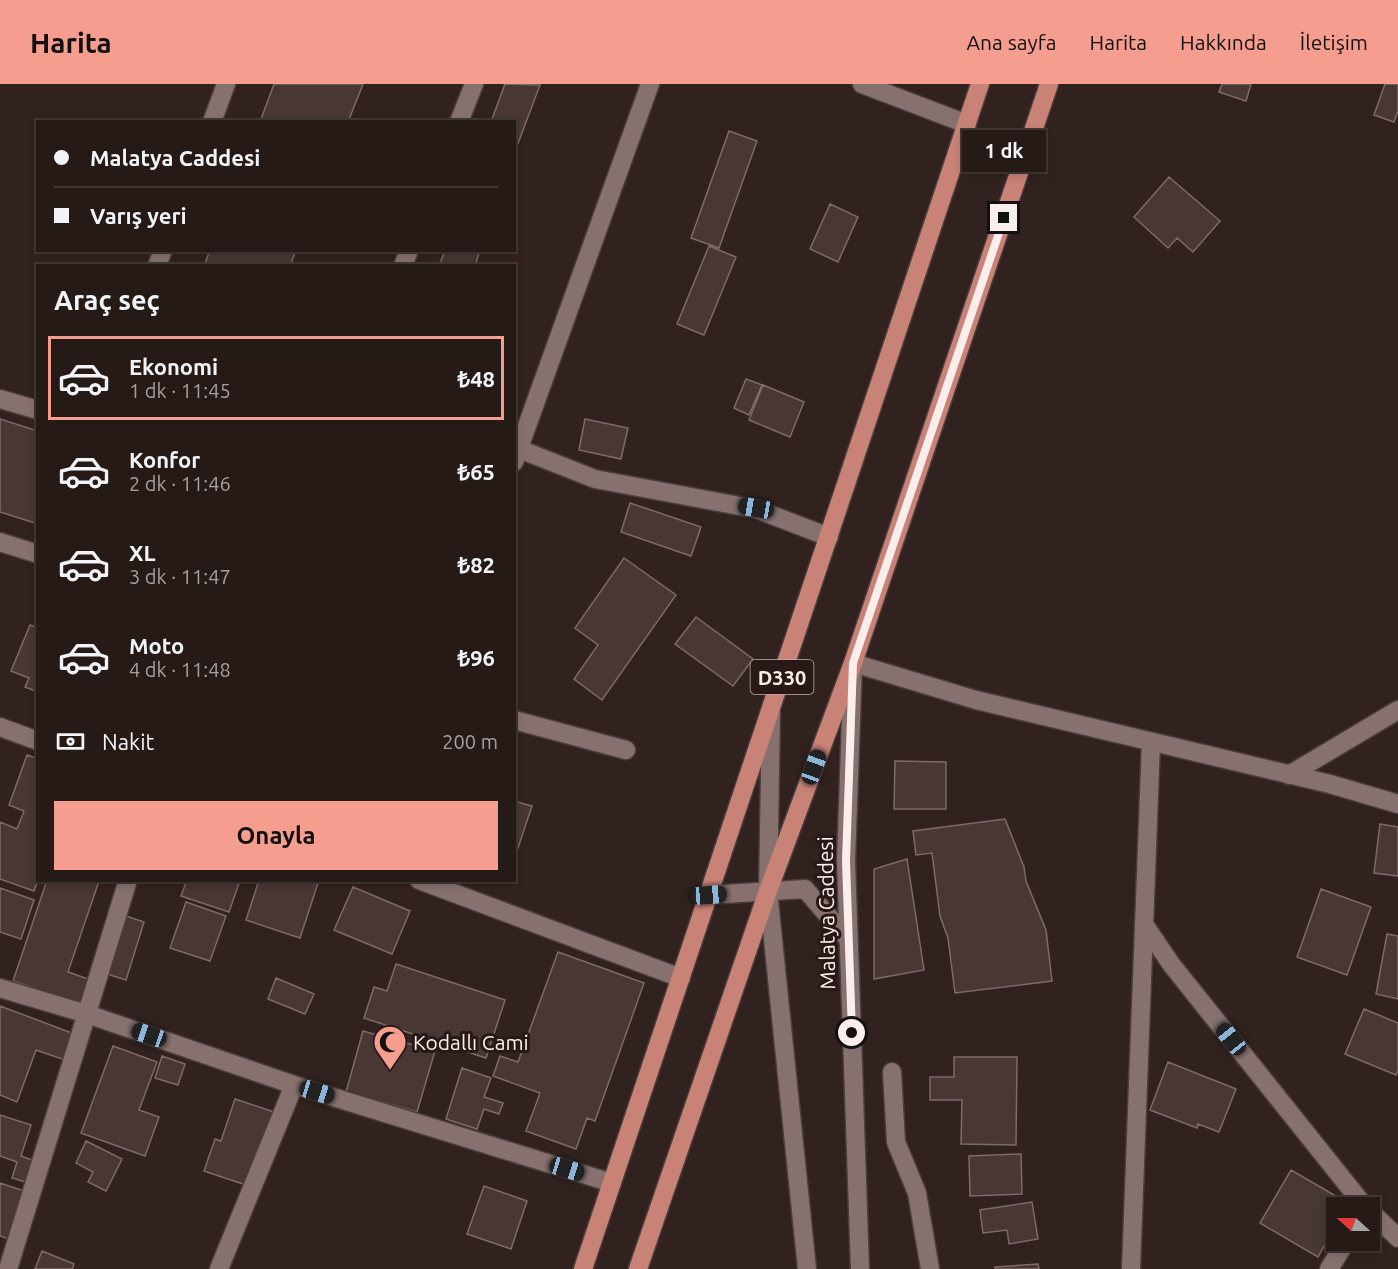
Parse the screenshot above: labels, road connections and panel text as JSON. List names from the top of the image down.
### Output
{
  "streets": {
    "main road": ["D330"],
    "street": ["Malatya Caddesi"]
  },
  "crossings": [
    ["D330", "Malatya Caddesi"]
  ],
  "places": {
    "mosque": ["Kodallı Cami"]
  },
  "north": "left",
  "page": {
    "header": "Harita",
    "nav": [
      "Ana sayfa",
      "Harita",
      "Hakkında",
      "İletişim"
    ],
    "banner": ["Malatya Caddesi", "Varış yeri"],
    "bubble": "1 dk",
    "heading": "Araç seç",
    "list": [
      {
        "name": "Ekonomi",
        "note": "1 dk · 11:45",
        "value": "₺48"
      },
      {
        "name": "Konfor",
        "note": "2 dk · 11:46",
        "value": "₺65"
      },
      {
        "name": "XL",
        "note": "3 dk · 11:47",
        "value": "₺82"
      },
      {
        "name": "Moto",
        "note": "4 dk · 11:48",
        "value": "₺96"
      }
    ],
    "pay": ["Nakit", "200 m"],
    "buttons": "Onayla"
  }
}
